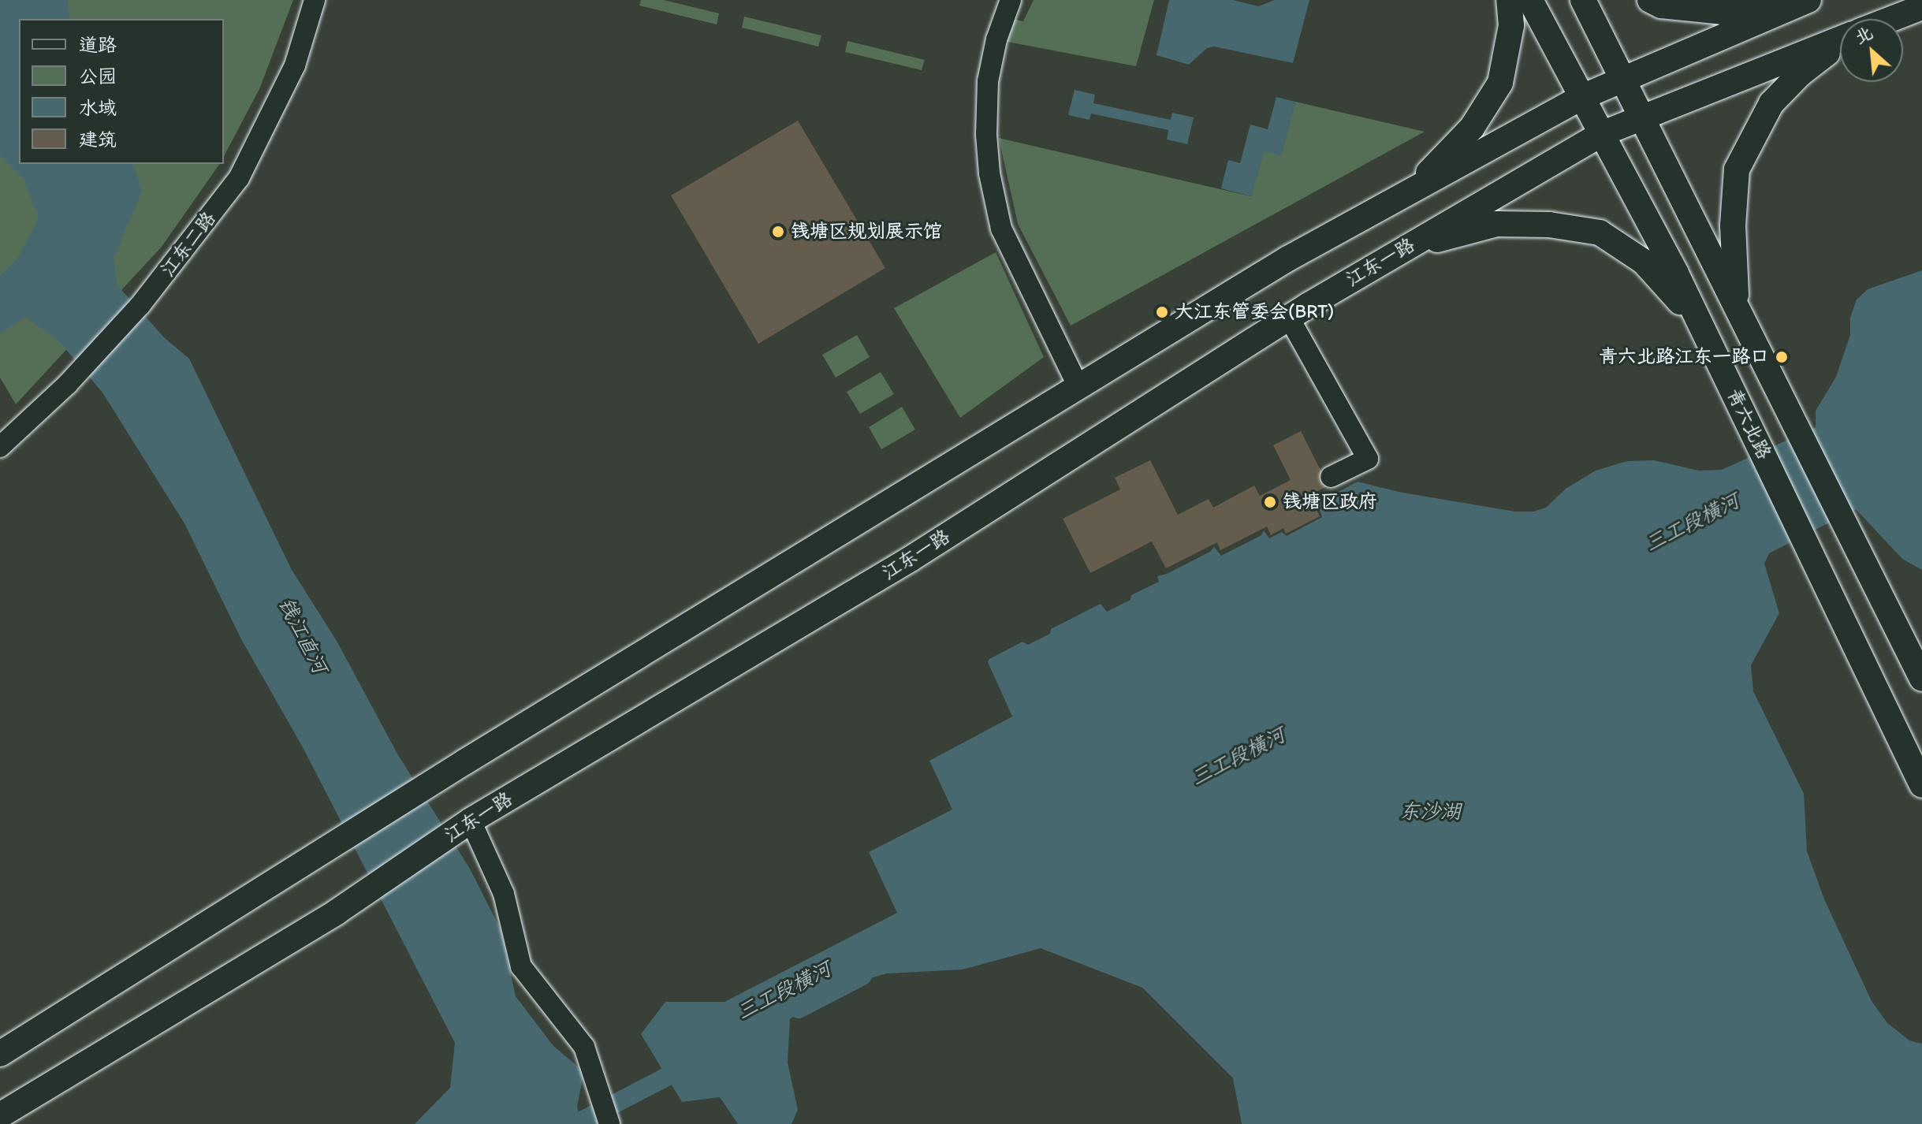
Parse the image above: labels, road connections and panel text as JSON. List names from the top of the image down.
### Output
{
  "streets": {
    "main road": ["江东一路", "青六北路"],
    "street": ["江东二路"]
  },
  "crossings": [
    ["江东一路", "青六北路"]
  ],
  "water": ["三工段横河", "钱江直河", "东沙湖"],
  "places": [
    "钱塘区规划展示馆",
    "大江东管委会(BRT)",
    "青六北路江东一路口",
    "钱塘区政府"
  ],
  "legend": [
    "道路",
    "公园",
    "水域",
    "建筑"
  ],
  "north": "top left"
}
